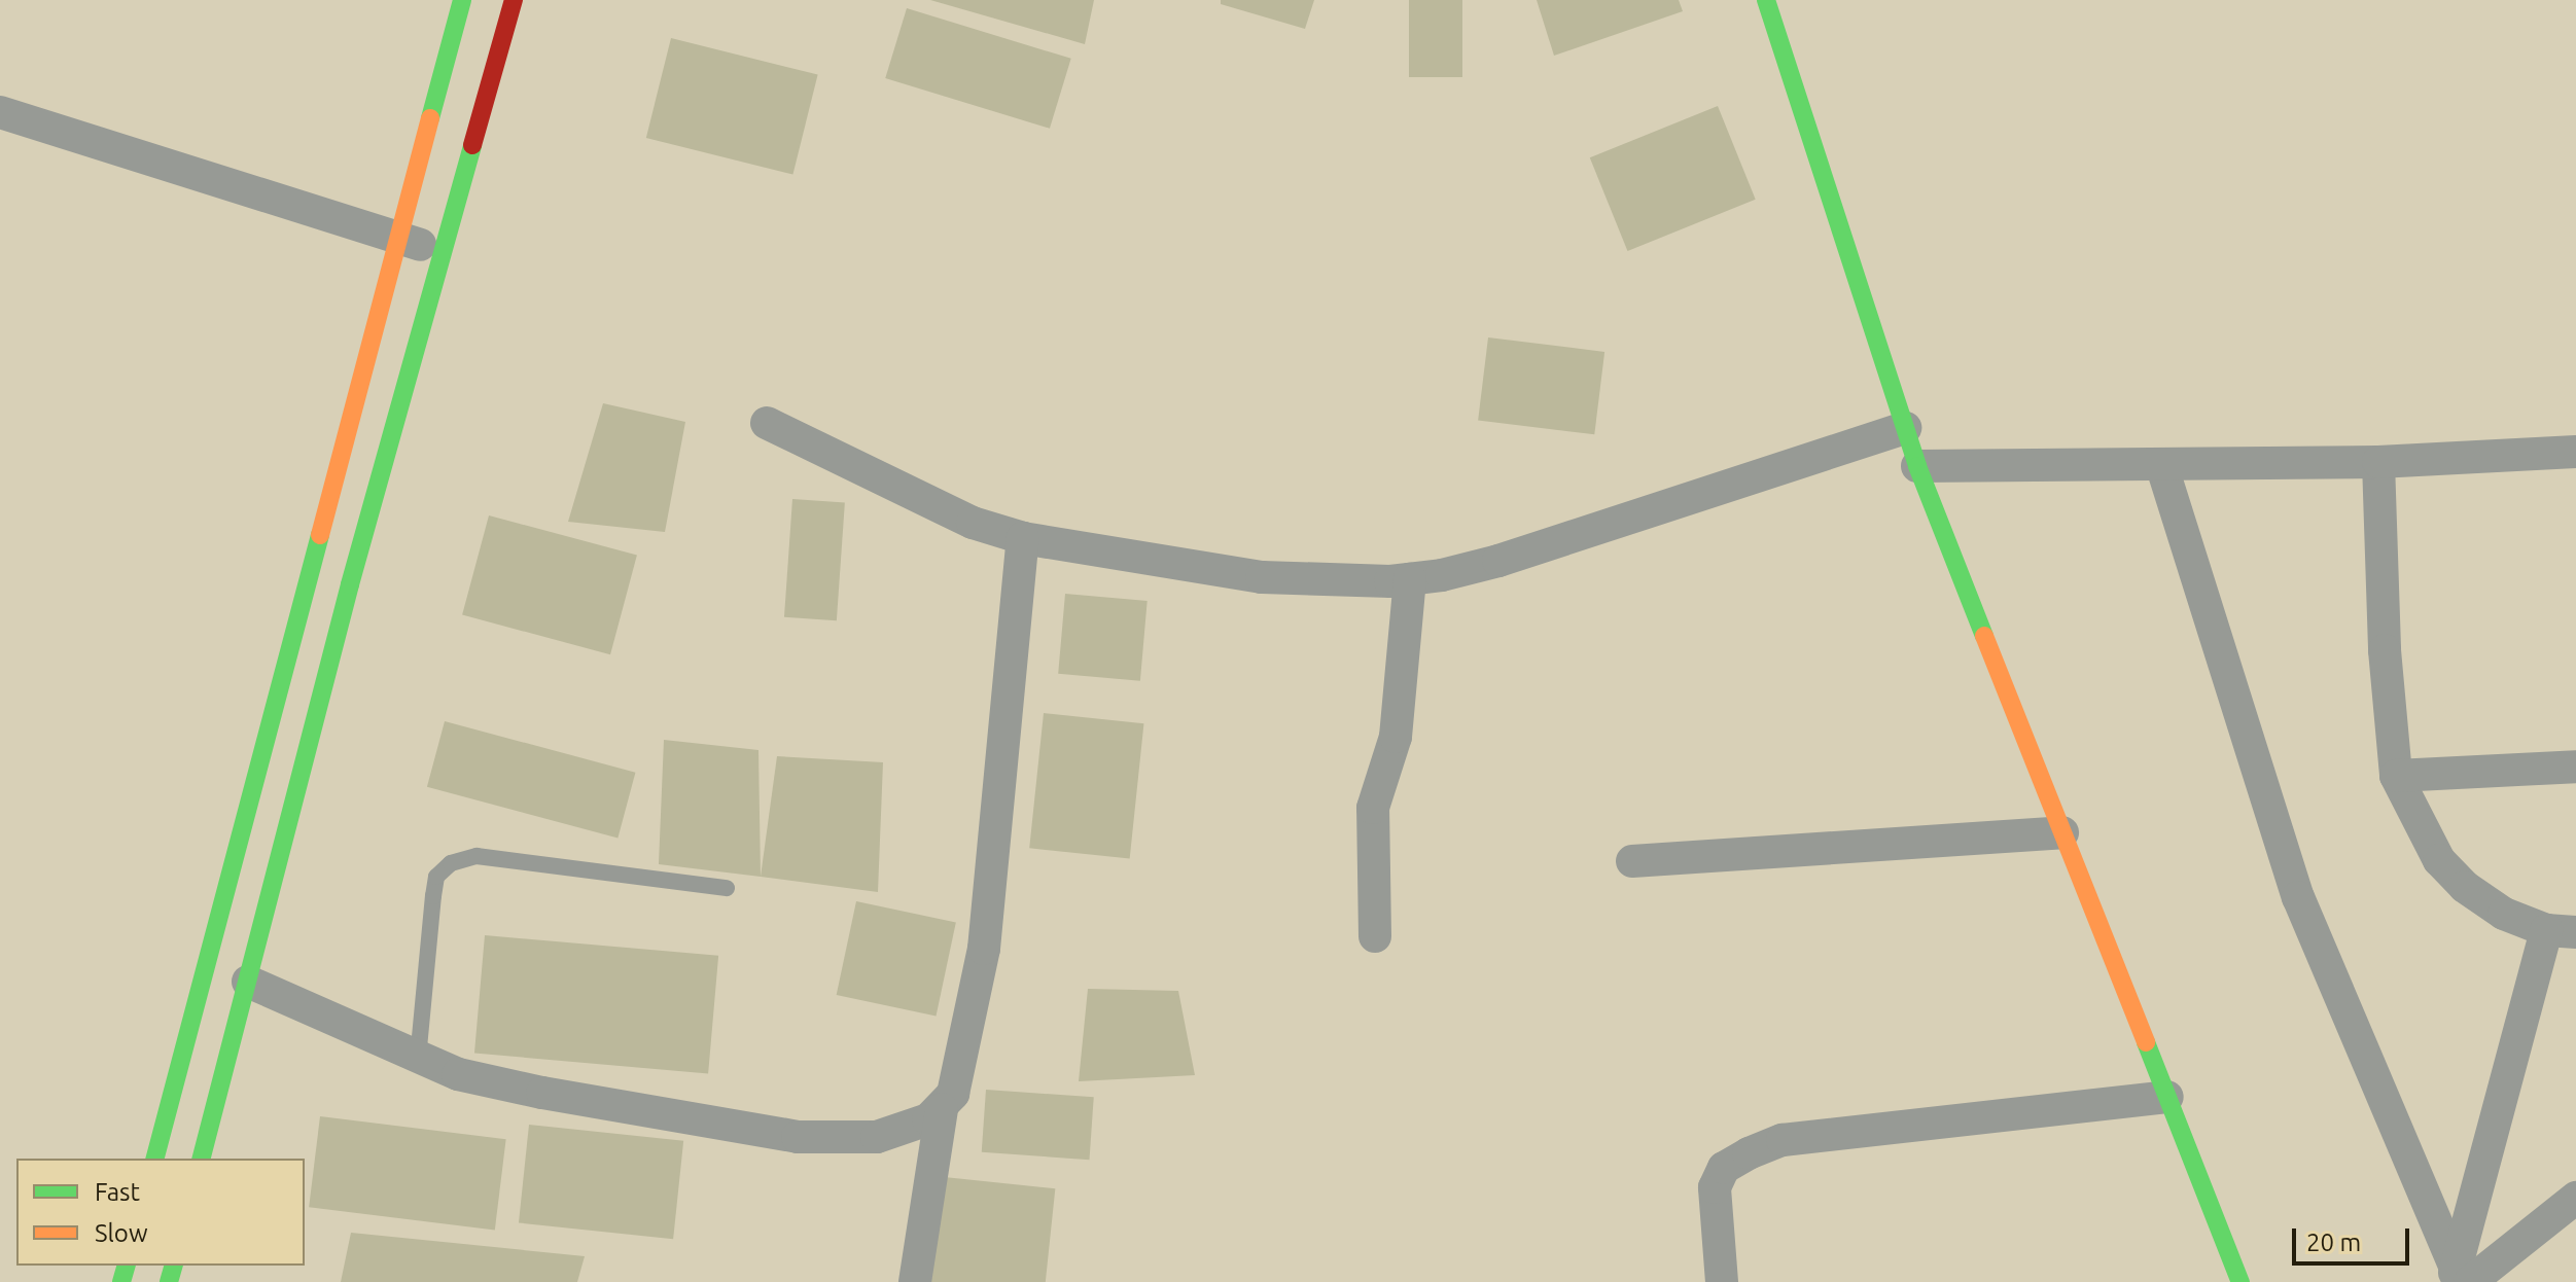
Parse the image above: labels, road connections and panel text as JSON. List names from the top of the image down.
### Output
{
  "legend": ["Fast", "Slow"],
  "scale_bar": "20 m"
}
